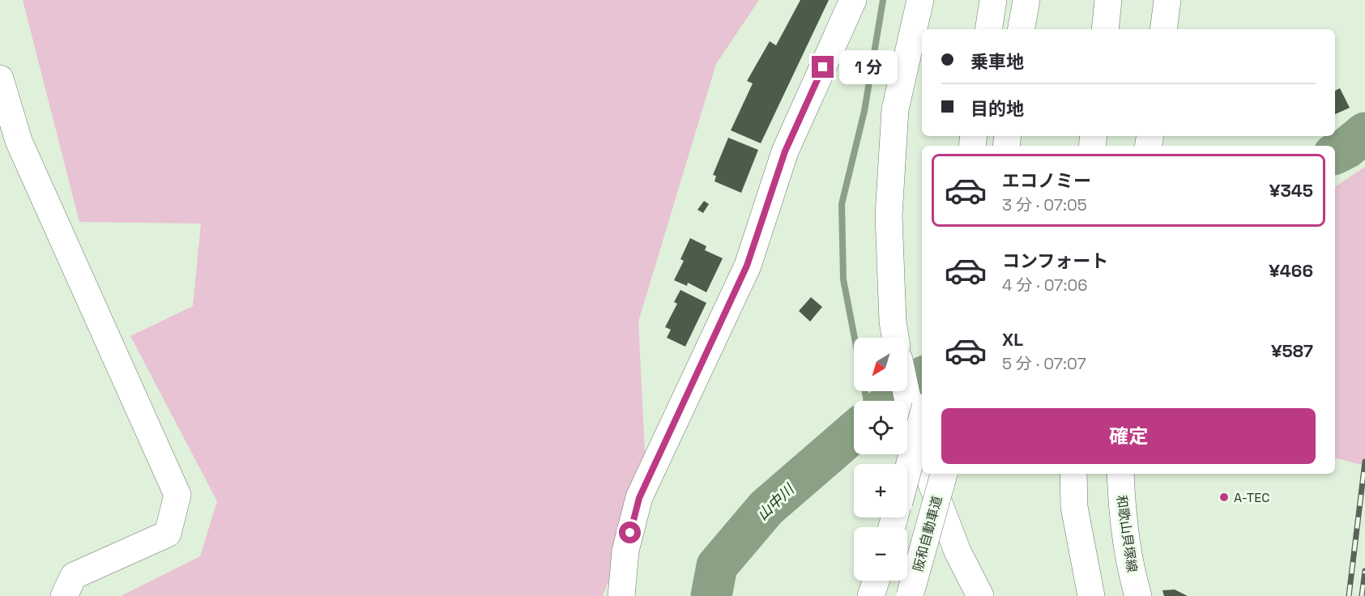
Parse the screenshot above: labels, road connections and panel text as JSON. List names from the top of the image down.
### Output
{
  "streets": {
    "main road": ["阪和自動車道", "和歌山貝塚線"]
  },
  "water": ["山中川"],
  "places": ["A-TEC"],
  "north": "bottom left",
  "page": {
    "banner": ["乗車地", "目的地"],
    "bubble": "1 分",
    "list": [
      {
        "name": "エコノミー",
        "note": "3 分 · 07:05",
        "value": "¥345"
      },
      {
        "name": "コンフォート",
        "note": "4 分 · 07:06",
        "value": "¥466"
      },
      {
        "name": "XL",
        "note": "5 分 · 07:07",
        "value": "¥587"
      }
    ],
    "map_buttons": ["+", "−"],
    "buttons": "確定"
  }
}
